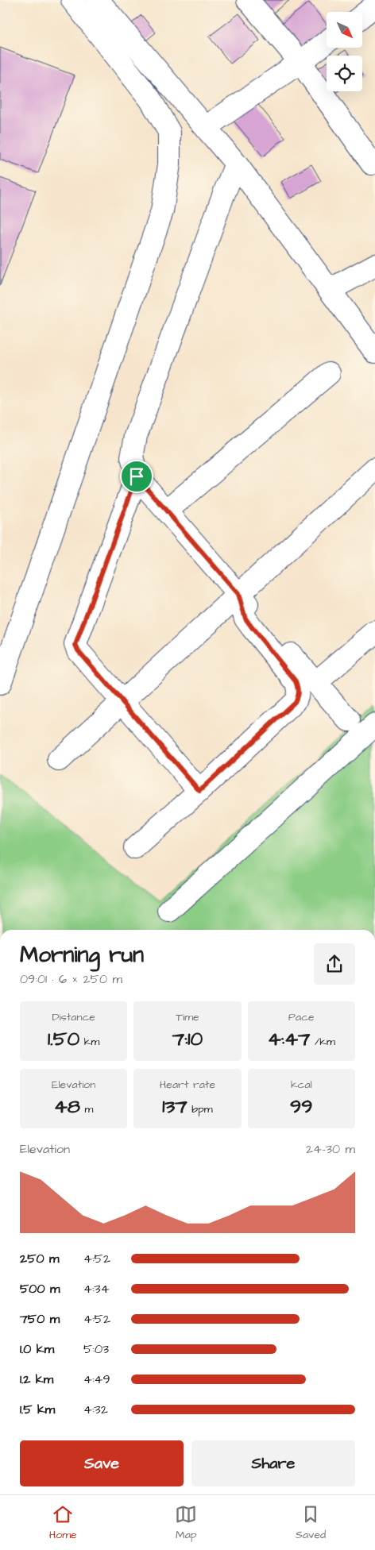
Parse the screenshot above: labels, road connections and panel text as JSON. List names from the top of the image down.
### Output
{
  "north": "bottom right",
  "page": {
    "heading": ["Morning run", "09:01 · 6 × 250 m"],
    "stats": [
      ["Distance", "1.50 km"],
      ["Time", "7:10"],
      ["Pace", "4:47 /km"],
      ["Elevation", "48 m"],
      ["Heart rate", "137 bpm"],
      ["kcal", "99"]
    ],
    "chart": ["Elevation", "24–30 m"],
    "list": [
      {
        "name": "250 m",
        "note": "4:52"
      },
      {
        "name": "500 m",
        "note": "4:34"
      },
      {
        "name": "750 m",
        "note": "4:52"
      },
      {
        "name": "1.0 km",
        "note": "5:03"
      },
      {
        "name": "1.2 km",
        "note": "4:49"
      },
      {
        "name": "1.5 km",
        "note": "4:32"
      }
    ],
    "buttons": ["Save", "Share"],
    "tabs": ["Home", "Map", "Saved"]
  }
}
